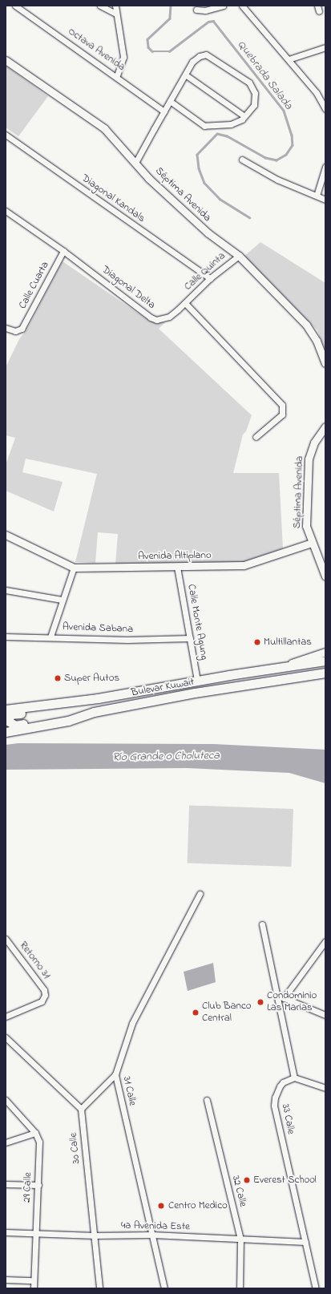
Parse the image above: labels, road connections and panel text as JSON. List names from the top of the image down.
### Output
{
  "streets": {
    "main road": ["Bulevar Kuwait"],
    "street": [
      "Octava Avenida",
      "Séptima Avenida",
      "Diagonal Kandals",
      "Calle Quinta",
      "Calle Cuarta",
      "Diagonal Delta",
      "Avenida Altiplano",
      "Calle Monte Agung",
      "Avenida Sabana",
      "Retorno 31",
      "31 Calle",
      "33 Calle",
      "30 Calle",
      "29 Calle",
      "32 Calle",
      "4a Avenida Este"
    ]
  },
  "crossings": [
    ["Séptima Avenida", "Calle Quinta"],
    ["Séptima Avenida", "Avenida Altiplano"],
    ["Diagonal Kandals", "Calle Quinta"],
    ["Calle Quinta", "Diagonal Delta"],
    ["Calle Cuarta", "Diagonal Delta"],
    ["Avenida Altiplano", "Calle Monte Agung"],
    ["Calle Monte Agung", "Avenida Sabana"],
    ["Calle Monte Agung", "Bulevar Kuwait"],
    ["31 Calle", "4a Avenida Este"],
    ["33 Calle", "4a Avenida Este"],
    ["30 Calle", "4a Avenida Este"],
    ["29 Calle", "4a Avenida Este"],
    ["32 Calle", "4a Avenida Este"]
  ],
  "water": ["Quebrada Salada", "Río Grande o Choluteca"],
  "places": [
    "Multillantas",
    "Super Autos",
    "Condominio Las Marias",
    "Club Banco Central",
    "Everest School",
    "Centro Medico"
  ]
}
